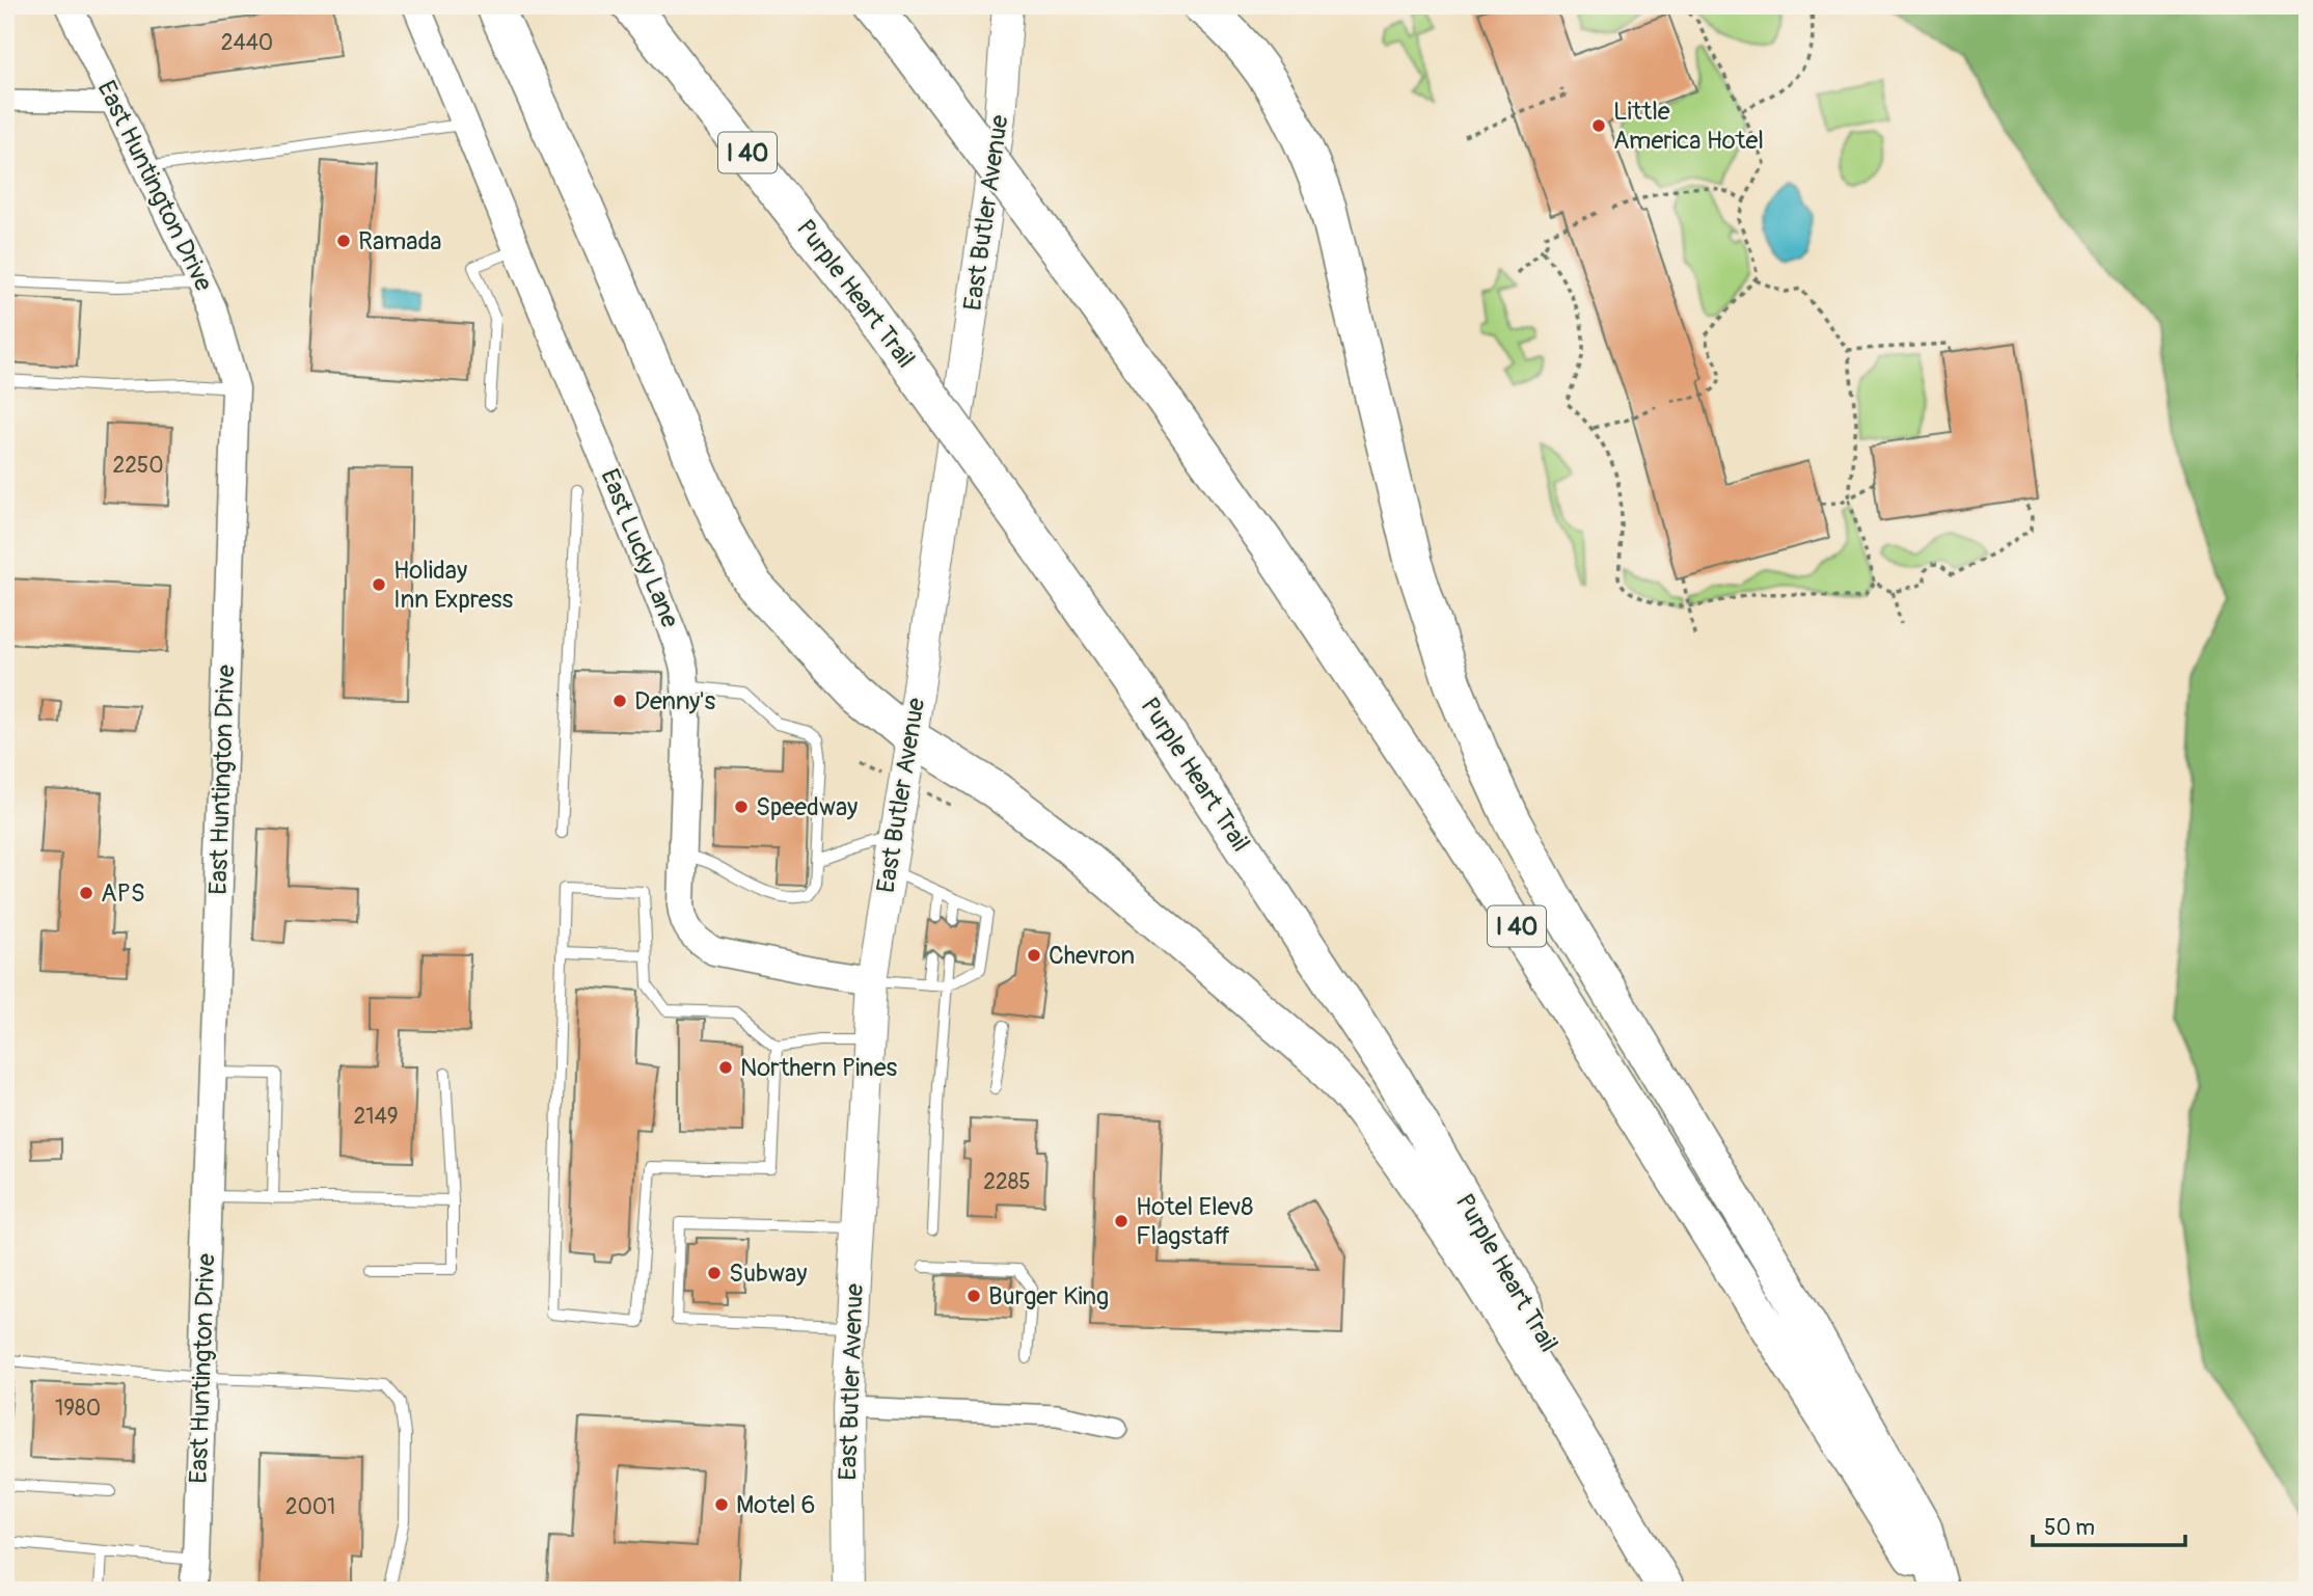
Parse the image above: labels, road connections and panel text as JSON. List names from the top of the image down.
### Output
{
  "streets": {
    "highway": ["I 40", "Purple Heart Trail"],
    "main road": ["East Butler Avenue"],
    "street": ["East Huntington Drive", "East Lucky Lane"]
  },
  "crossings": [
    ["East Butler Avenue", "East Lucky Lane"]
  ],
  "places": [
    "Little America Hotel",
    "Ramada",
    "Holiday Inn Express",
    "Denny's",
    "Speedway",
    "APS",
    "Chevron",
    "Northern Pines",
    "Hotel Elev8 Flagstaff",
    "Subway",
    "Burger King",
    "Motel 6"
  ],
  "house_numbers": [
    "2440",
    "2250",
    "2149",
    "2285",
    "1980",
    "2001"
  ],
  "scale_bar": "50 m"
}
